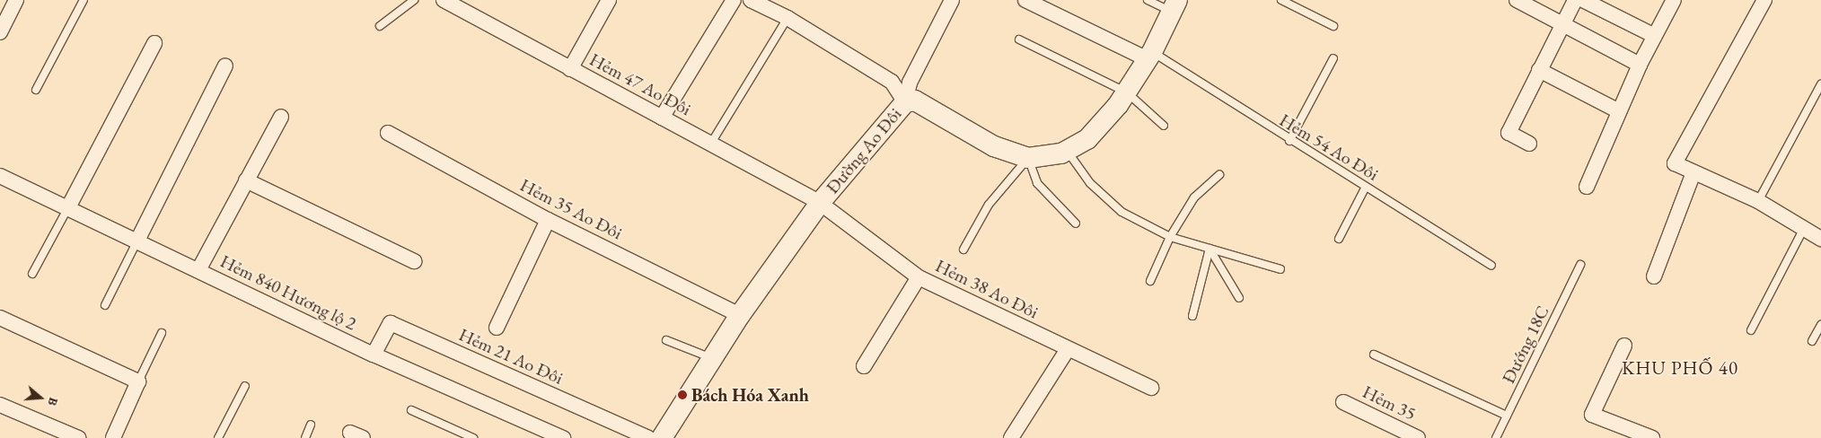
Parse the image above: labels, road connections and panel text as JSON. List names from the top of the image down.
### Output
{
  "streets": {
    "street": [
      "Hẻm 47 Ao Đôi",
      "Đường Ao Đôi",
      "Hẻm 35 Ao Đôi",
      "Hẻm 38 Ao Đôi",
      "Hẻm 840 Hương lộ 2",
      "Hẻm 21 Ao Đôi",
      "Hẻm 35"
    ],
    "lane": ["Hẻm 54 Ao Đôi", "Đướng 18C"]
  },
  "crossings": [
    ["Hẻm 47 Ao Đôi", "Đường Ao Đôi"],
    ["Hẻm 47 Ao Đôi", "Hẻm 38 Ao Đôi"],
    ["Hẻm 54 Ao Đôi", "Đường Ao Đôi"],
    ["Đường Ao Đôi", "Hẻm 35 Ao Đôi"],
    ["Đường Ao Đôi", "Hẻm 38 Ao Đôi"],
    ["Hẻm 840 Hương lộ 2", "Hẻm 21 Ao Đôi"]
  ],
  "districts": ["KHU PHỐ 40"],
  "places": ["Bách Hóa Xanh"],
  "north": "right"
}
